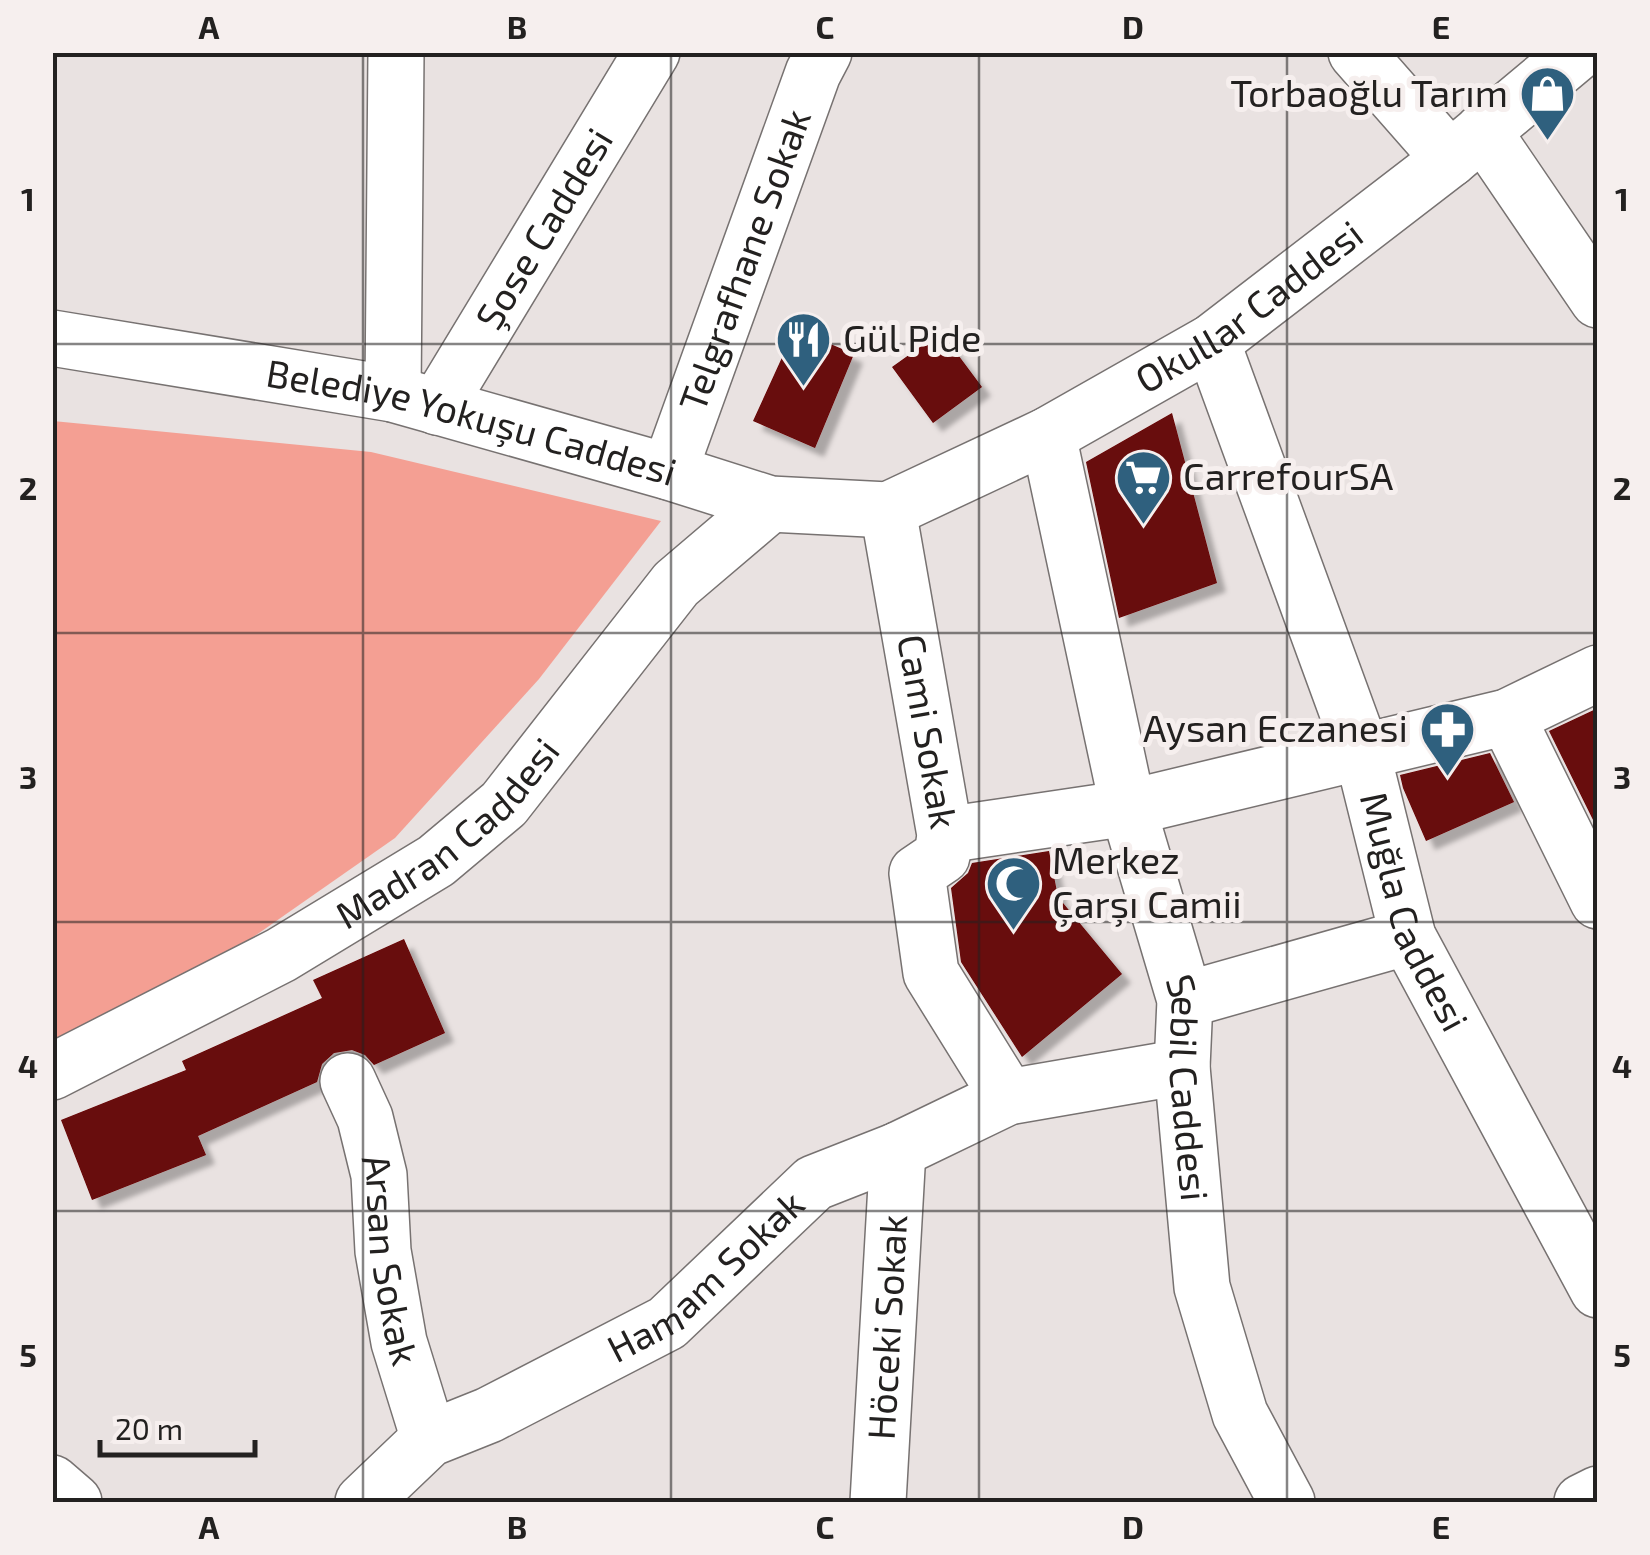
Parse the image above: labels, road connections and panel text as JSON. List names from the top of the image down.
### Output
{
  "streets": {
    "street": [
      "Şose Caddesi",
      "Telgrafhane Sokak",
      "Okullar Caddesi",
      "Belediye Yokuşu Caddesi",
      "Cami Sokak",
      "Madran Caddesi",
      "Muğla Caddesi",
      "Sebil Caddesi",
      "Arsan Sokak",
      "Hamam Sokak",
      "Höceki Sokak"
    ]
  },
  "crossings": [
    ["Şose Caddesi", "Belediye Yokuşu Caddesi"],
    ["Telgrafhane Sokak", "Belediye Yokuşu Caddesi"],
    ["Okullar Caddesi", "Belediye Yokuşu Caddesi"],
    ["Okullar Caddesi", "Cami Sokak"],
    ["Okullar Caddesi", "Muğla Caddesi"],
    ["Okullar Caddesi", "Sebil Caddesi"],
    ["Belediye Yokuşu Caddesi", "Cami Sokak"],
    ["Belediye Yokuşu Caddesi", "Madran Caddesi"],
    ["Cami Sokak", "Hamam Sokak"],
    ["Sebil Caddesi", "Hamam Sokak"],
    ["Arsan Sokak", "Hamam Sokak"],
    ["Hamam Sokak", "Höceki Sokak"]
  ],
  "places": {
    "shop": ["Torbaoğlu Tarım"],
    "restaurant": ["Gül Pide"],
    "supermarket": ["CarrefourSA"],
    "pharmacy": ["Aysan Eczanesi"],
    "mosque": ["Merkez Çarşı Camii"]
  },
  "scale_bar": "20 m",
  "grid": {
    "columns": [
      "A",
      "B",
      "C",
      "D",
      "E"
    ],
    "rows": [
      "1",
      "2",
      "3",
      "4",
      "5"
    ]
  }
}
